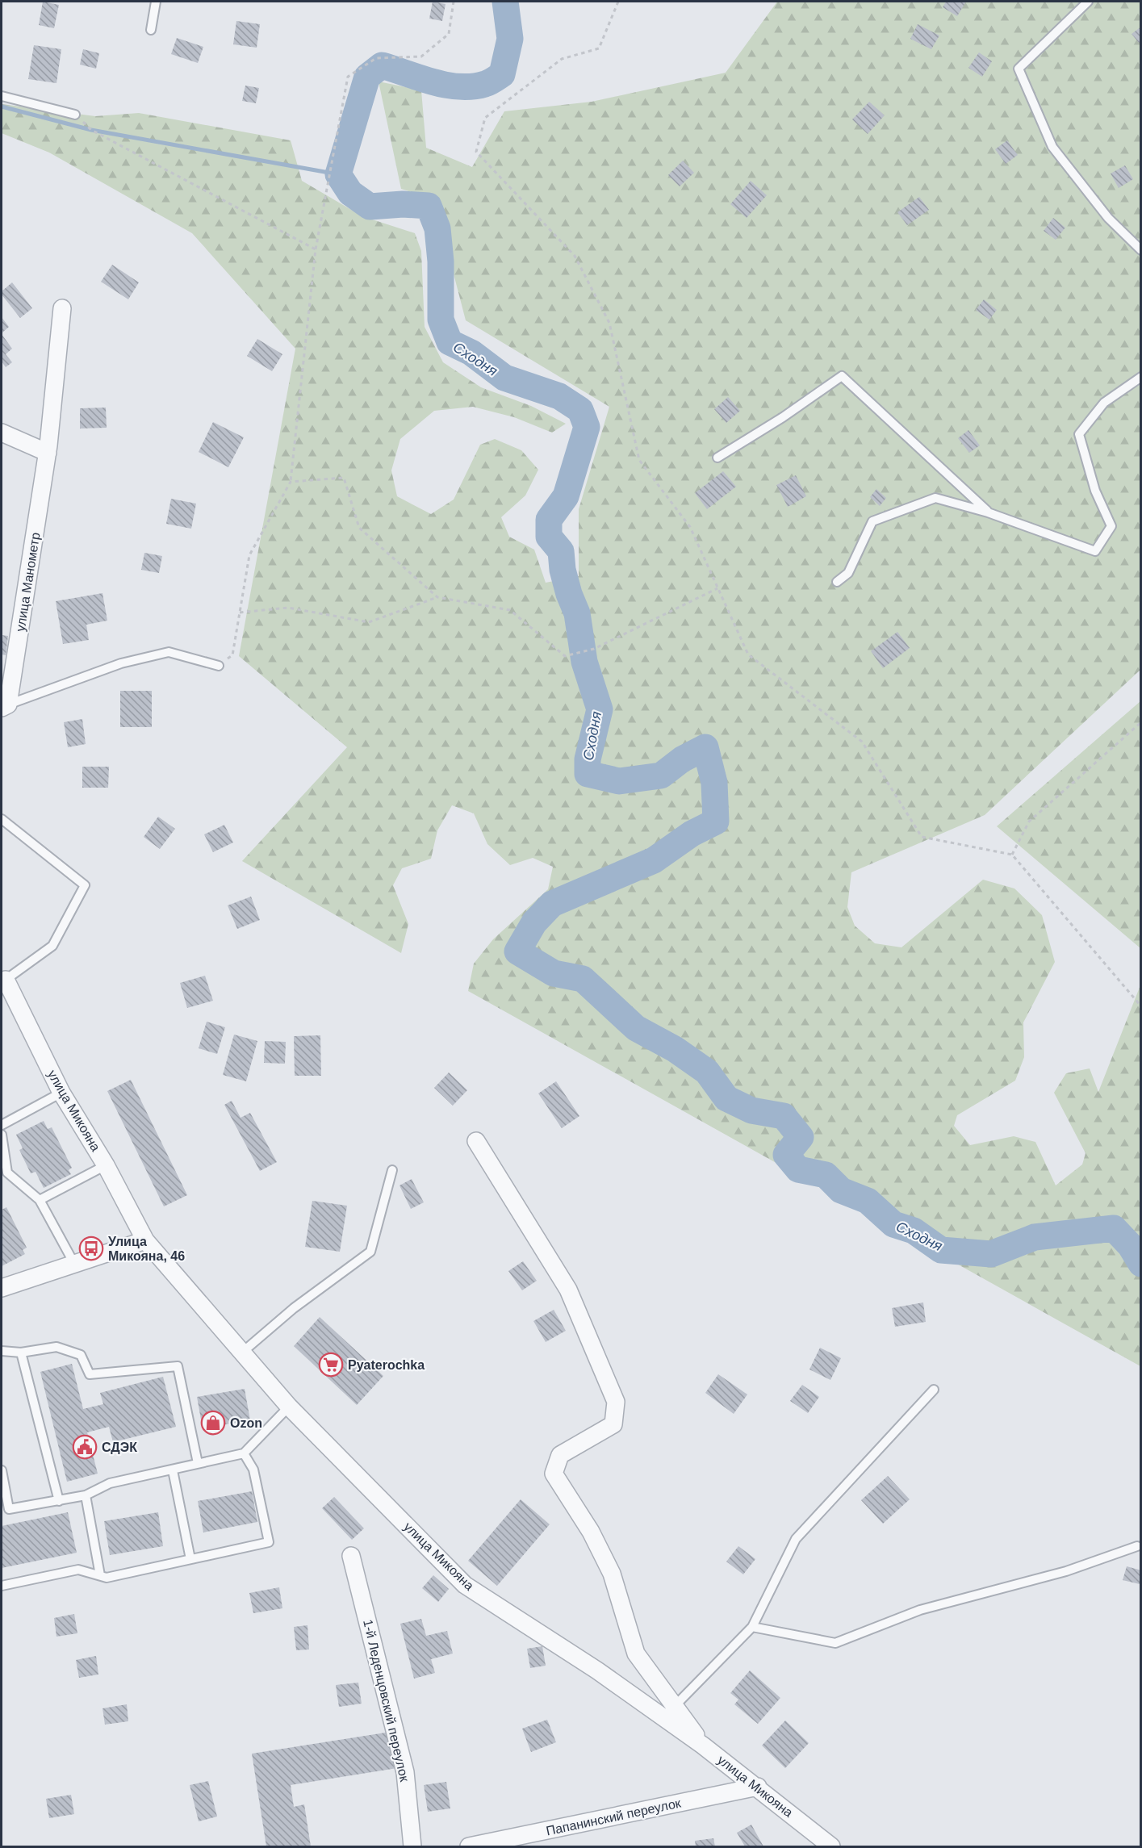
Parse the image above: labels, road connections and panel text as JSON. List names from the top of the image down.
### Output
{
  "streets": {
    "street": [
      "улица Манометр",
      "улица Микояна",
      "1-й Леденцовский переулок",
      "Папанинский переулок"
    ]
  },
  "crossings": [
    ["улица Микояна", "Папанинский переулок"]
  ],
  "water": ["Сходня"],
  "places": {
    "bus stop": ["Улица Микояна, 46"],
    "supermarket": ["Pyaterochka"],
    "shop": ["Ozon"],
    "public building": ["СДЭК"]
  }
}
